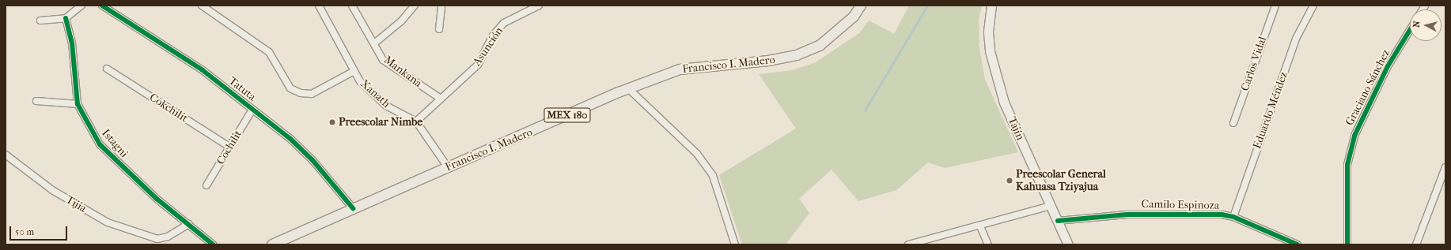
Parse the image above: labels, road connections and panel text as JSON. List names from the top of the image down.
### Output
{
  "streets": {
    "main road": ["Francisco I. Madero", "MEX 180", "Tajín"],
    "street": [
      "Asunción",
      "Carlos Vidal",
      "Mankana",
      "Graciano Sánchez",
      "Tatuta",
      "Xanath",
      "Cokchilit",
      "Eduardo Méndez",
      "Istagni",
      "Cochilit",
      "Tijia",
      "Camilo Espinoza"
    ]
  },
  "crossings": [
    ["Asunción", "Mankana"],
    ["Asunción", "Xanath"],
    ["Francisco I. Madero", "Tatuta"],
    ["Francisco I. Madero", "Xanath"],
    ["Tatuta", "Cochilit"],
    ["Cokchilit", "Cochilit"],
    ["Eduardo Méndez", "Camilo Espinoza"],
    ["Tajín", "Camilo Espinoza"],
    ["Istagni", "Tijia"]
  ],
  "places": ["Preescolar Nimbe", "Preescolar General Kahuasa Tziyajua"],
  "scale_bar": "50 m",
  "north": "left"
}
